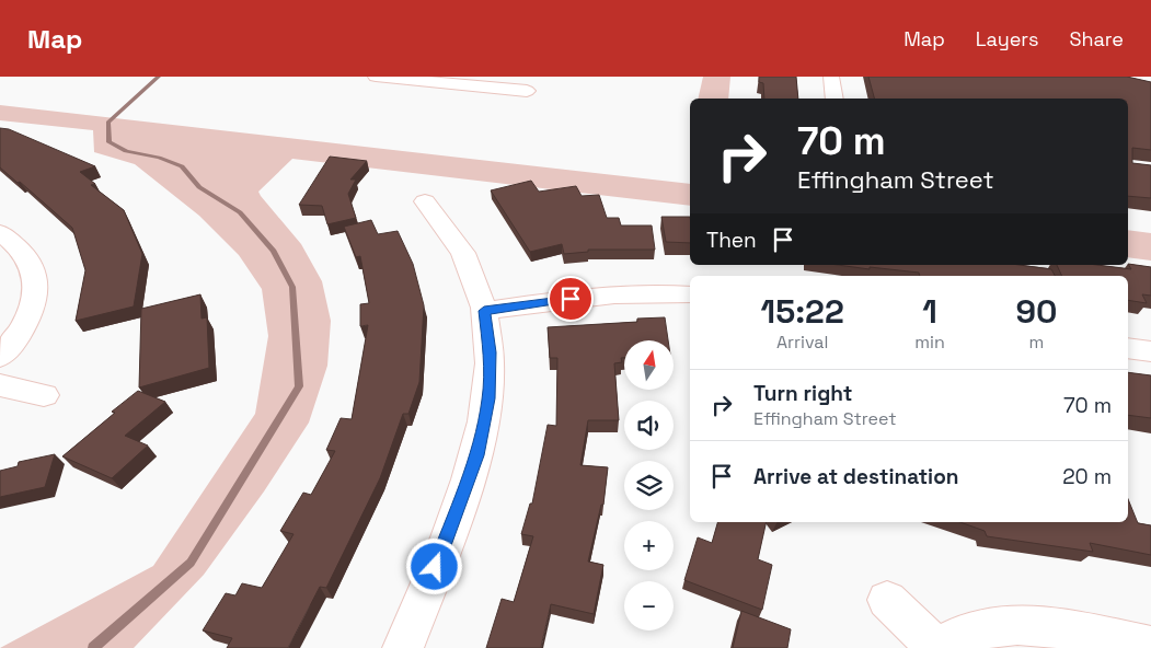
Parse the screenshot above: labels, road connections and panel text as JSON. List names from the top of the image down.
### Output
{
  "north": "top",
  "page": {
    "header": "Map",
    "nav": ["Map", "Layers", "Share"],
    "turn": ["70 m", "Effingham Street"],
    "then": "Then",
    "eta": [
      "15:22",
      "Arrival",
      "1",
      "min",
      "90",
      "m"
    ],
    "map_buttons": ["+", "−"],
    "list": [
      {
        "name": "Turn right",
        "note": "Effingham Street",
        "value": "70 m"
      },
      {
        "name": "Arrive at destination",
        "value": "20 m"
      }
    ]
  }
}
